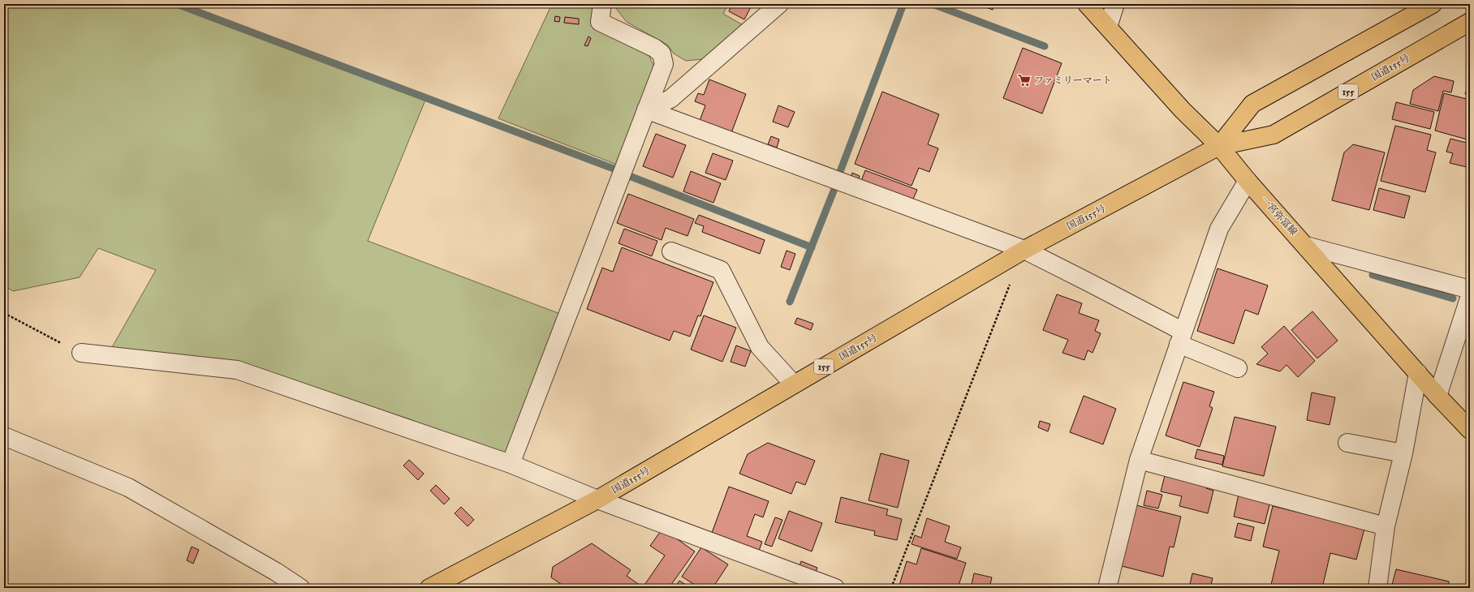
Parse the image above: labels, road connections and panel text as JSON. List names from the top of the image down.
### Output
{
  "streets": {
    "main road": ["国道155号", "155", "一宮弥富線"]
  },
  "crossings": [
    ["国道155号", "一宮弥富線"]
  ],
  "places": {
    "supermarket": ["ファミリーマート"]
  }
}
